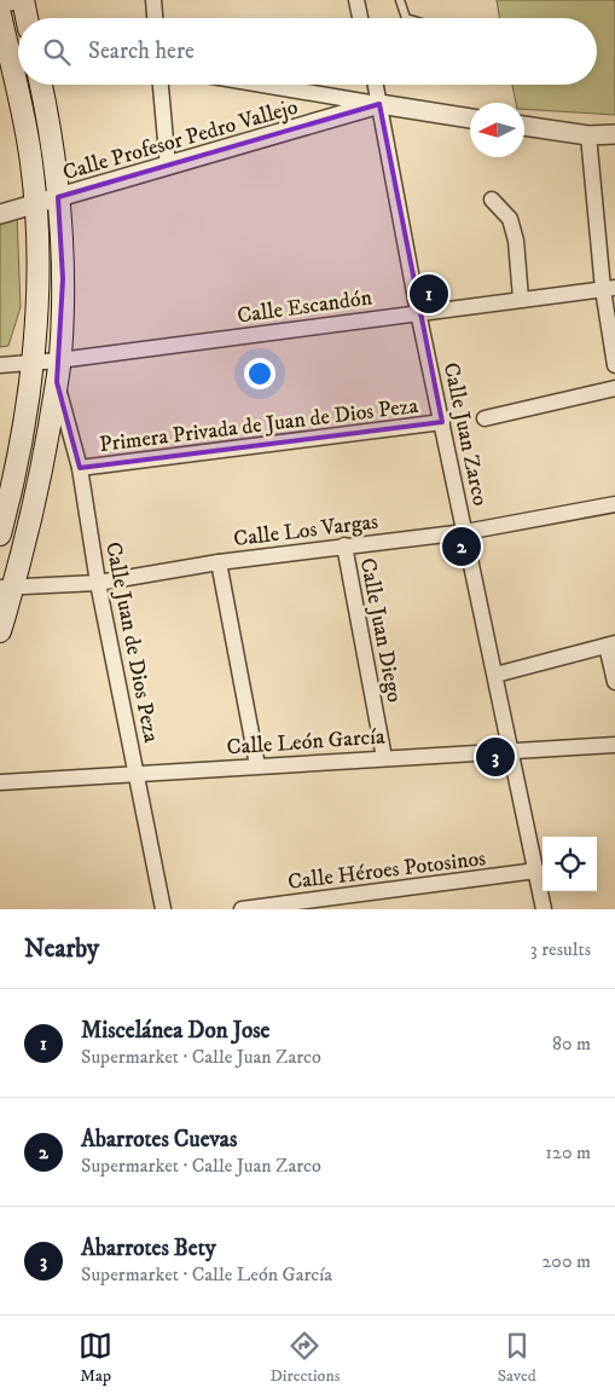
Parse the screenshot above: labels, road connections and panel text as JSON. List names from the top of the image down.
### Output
{
  "streets": {
    "street": [
      "Calle Profesor Pedro Vallejo",
      "Calle Escandón",
      "Primera Privada de Juan de Dios Peza",
      "Calle Juan Zarco",
      "Calle Los Vargas",
      "Calle Juan Diego",
      "Calle Juan de Dios Peza",
      "Calle León García",
      "Calle Héroes Potosinos"
    ]
  },
  "crossings": [
    ["Calle Profesor Pedro Vallejo", "Calle Juan Zarco"],
    ["Calle Escandón", "Calle Juan Zarco"],
    ["Primera Privada de Juan de Dios Peza", "Calle Juan Zarco"],
    ["Primera Privada de Juan de Dios Peza", "Calle Juan de Dios Peza"],
    ["Calle Juan Zarco", "Calle Los Vargas"],
    ["Calle Juan Zarco", "Calle León García"],
    ["Calle Juan Zarco", "Calle Héroes Potosinos"],
    ["Calle Los Vargas", "Calle Juan Diego"],
    ["Calle Los Vargas", "Calle Juan de Dios Peza"],
    ["Calle Juan Diego", "Calle León García"],
    ["Calle Juan de Dios Peza", "Calle León García"]
  ],
  "north": "left",
  "page": {
    "search": "Search here",
    "pins": ["1", "2", "3"],
    "heading": ["Nearby", "3 results"],
    "list": [
      {
        "mark": "1",
        "name": "Miscelánea Don Jose",
        "note": "Supermarket · Calle Juan Zarco",
        "value": "80 m"
      },
      {
        "mark": "2",
        "name": "Abarrotes Cuevas",
        "note": "Supermarket · Calle Juan Zarco",
        "value": "120 m"
      },
      {
        "mark": "3",
        "name": "Abarrotes Bety",
        "note": "Supermarket · Calle León García",
        "value": "200 m"
      }
    ],
    "nav": ["Map", "Directions", "Saved"]
  }
}
